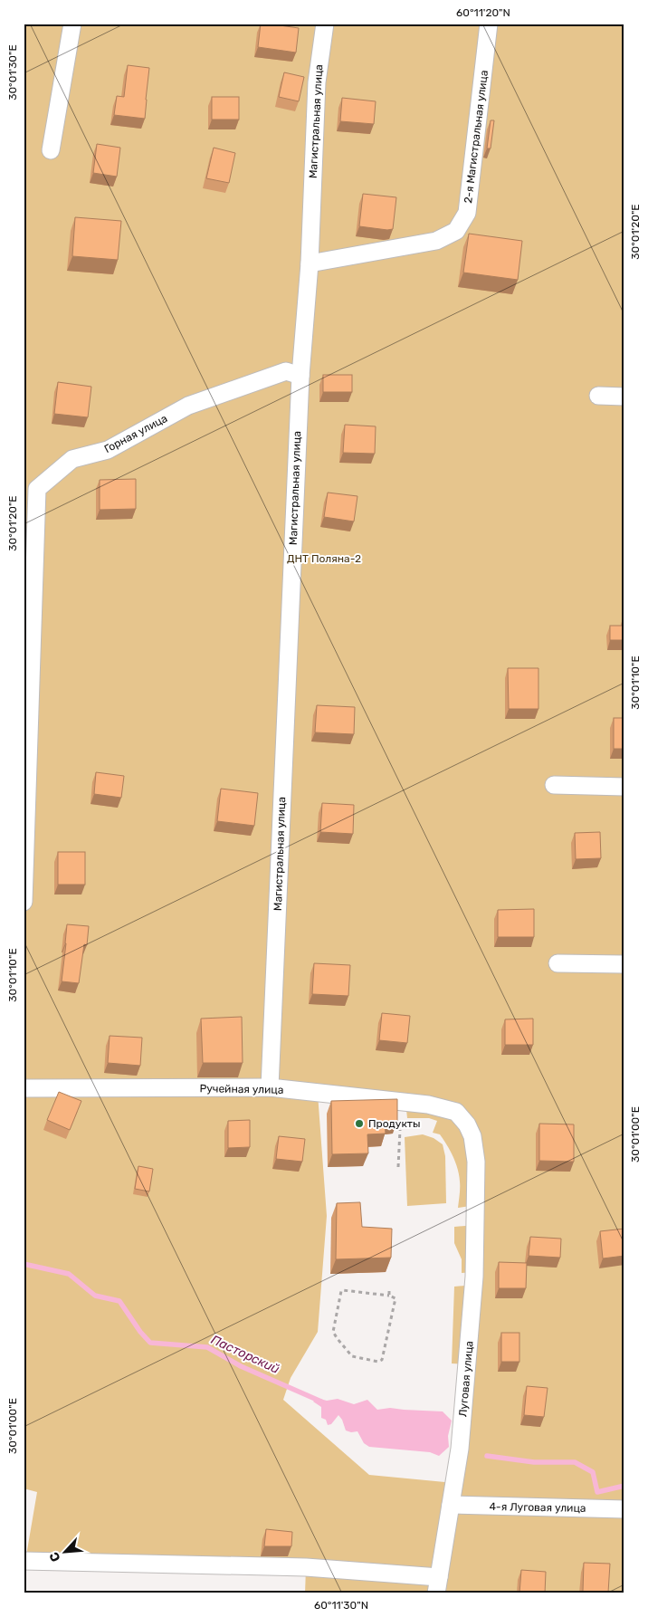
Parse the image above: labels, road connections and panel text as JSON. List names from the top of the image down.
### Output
{
  "streets": {
    "street": [
      "Магистральная улица",
      "2-я Магистральная улица",
      "Горная улица",
      "Ручейная улица",
      "Луговая улица",
      "4-я Луговая улица"
    ]
  },
  "crossings": [
    ["Магистральная улица", "2-я Магистральная улица"],
    ["Магистральная улица", "Горная улица"],
    ["Магистральная улица", "Ручейная улица"],
    ["Ручейная улица", "Луговая улица"],
    ["Луговая улица", "4-я Луговая улица"]
  ],
  "water": ["Пасторский"],
  "parks": ["ДНТ Поляна-2"],
  "places": ["Продукты"],
  "north": "bottom left",
  "coordinates": [
    "60°11'20\"N",
    "30°01'30\"E",
    "30°01'20\"E",
    "30°01'10\"E",
    "30°01'00\"E",
    "60°11'30\"N"
  ]
}
